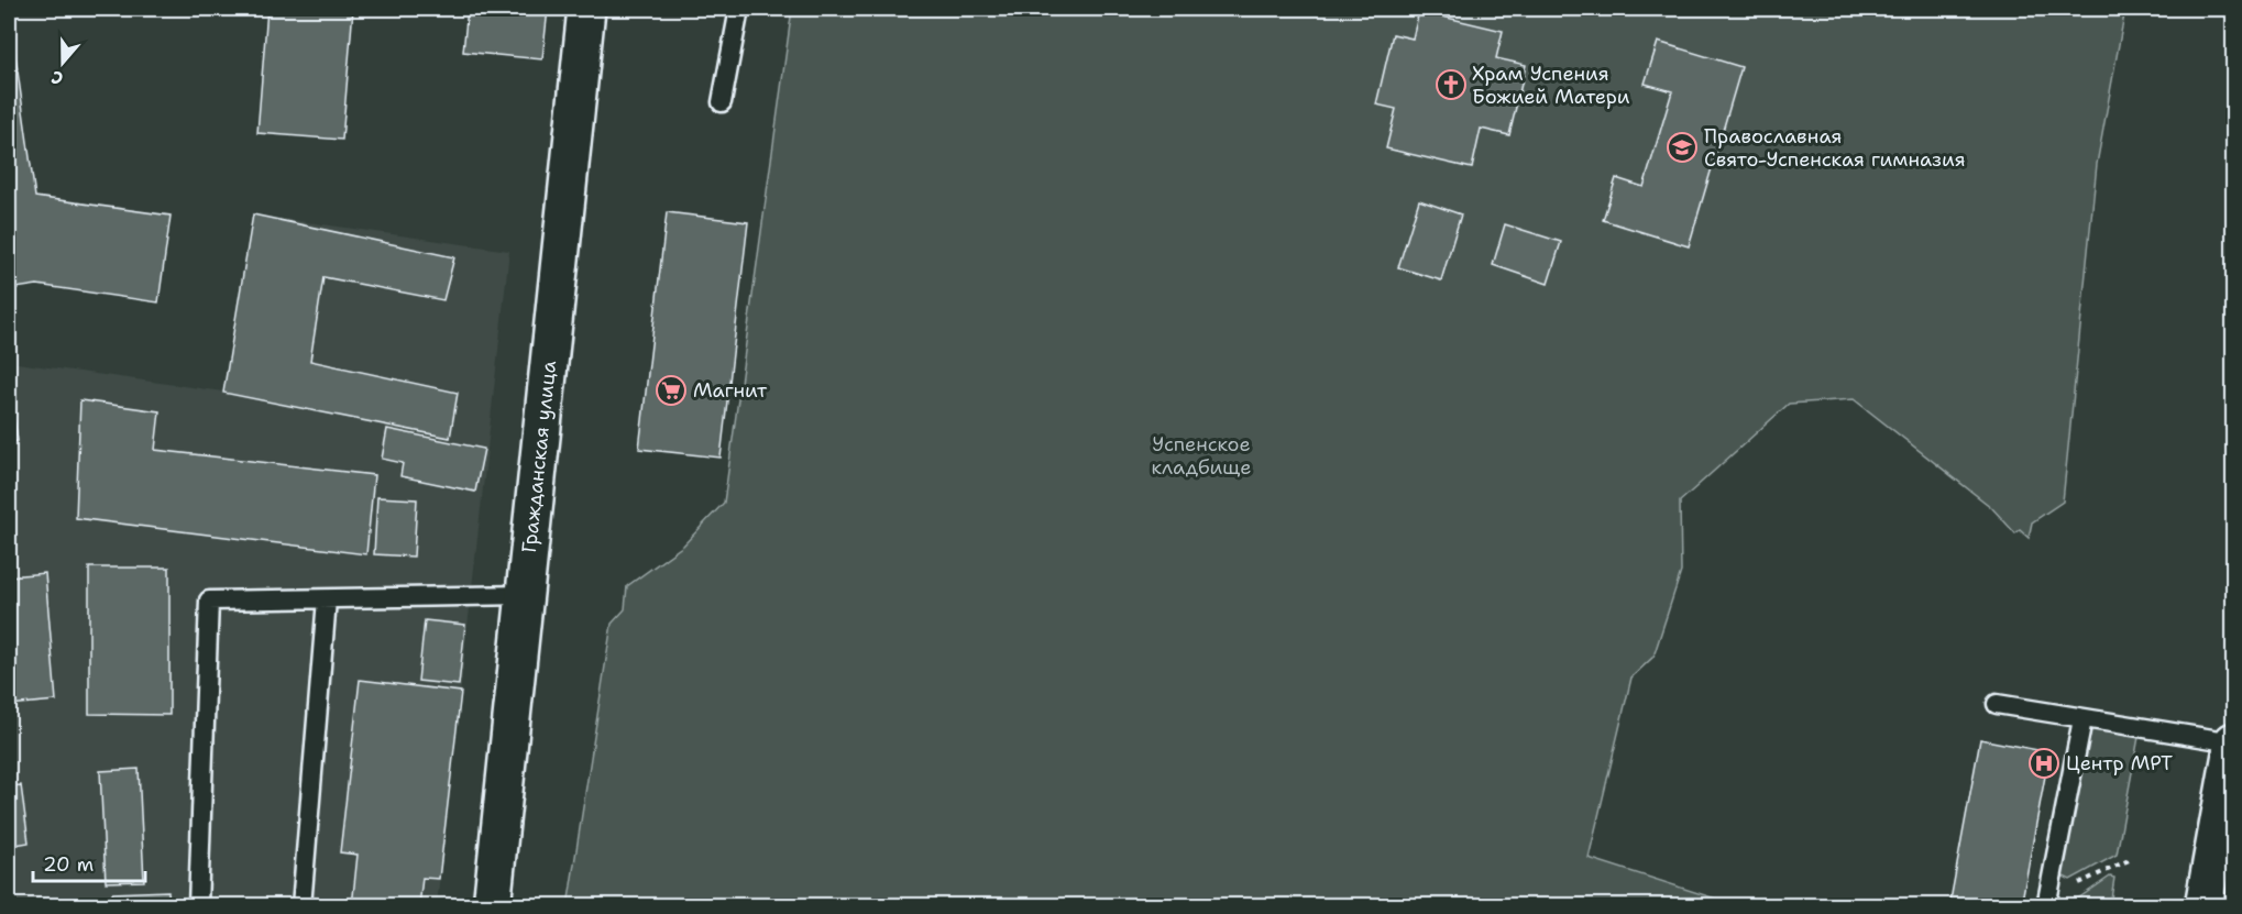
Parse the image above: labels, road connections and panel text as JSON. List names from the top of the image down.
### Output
{
  "streets": {
    "main road": ["Гражданская улица"]
  },
  "parks": ["Успенское кладбище"],
  "places": {
    "church": ["Храм Успения Божией Матери"],
    "school or university": ["Православная Свято-Успенская гимназия"],
    "supermarket": ["Магнит"],
    "hospital": ["Центр МРТ"]
  },
  "scale_bar": "20 m",
  "north": "bottom"
}
